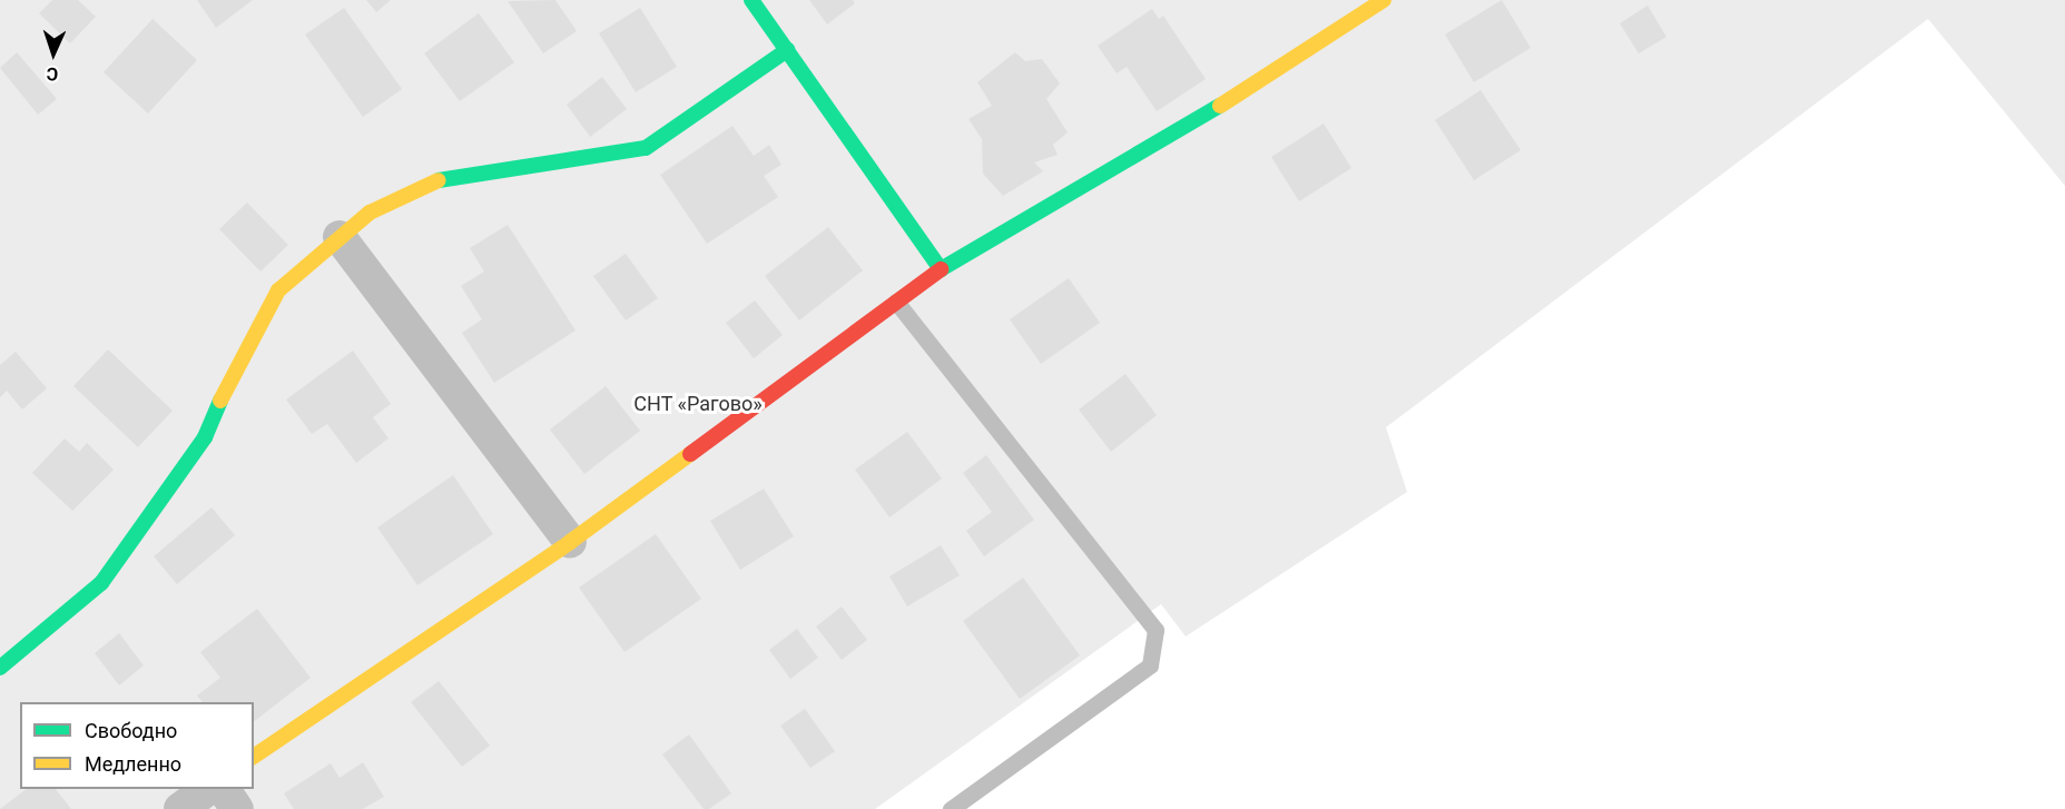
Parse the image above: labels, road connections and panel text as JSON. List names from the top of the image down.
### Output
{
  "parks": ["СНТ «Рагово»"],
  "legend": ["Свободно", "Медленно"],
  "north": "bottom"
}
